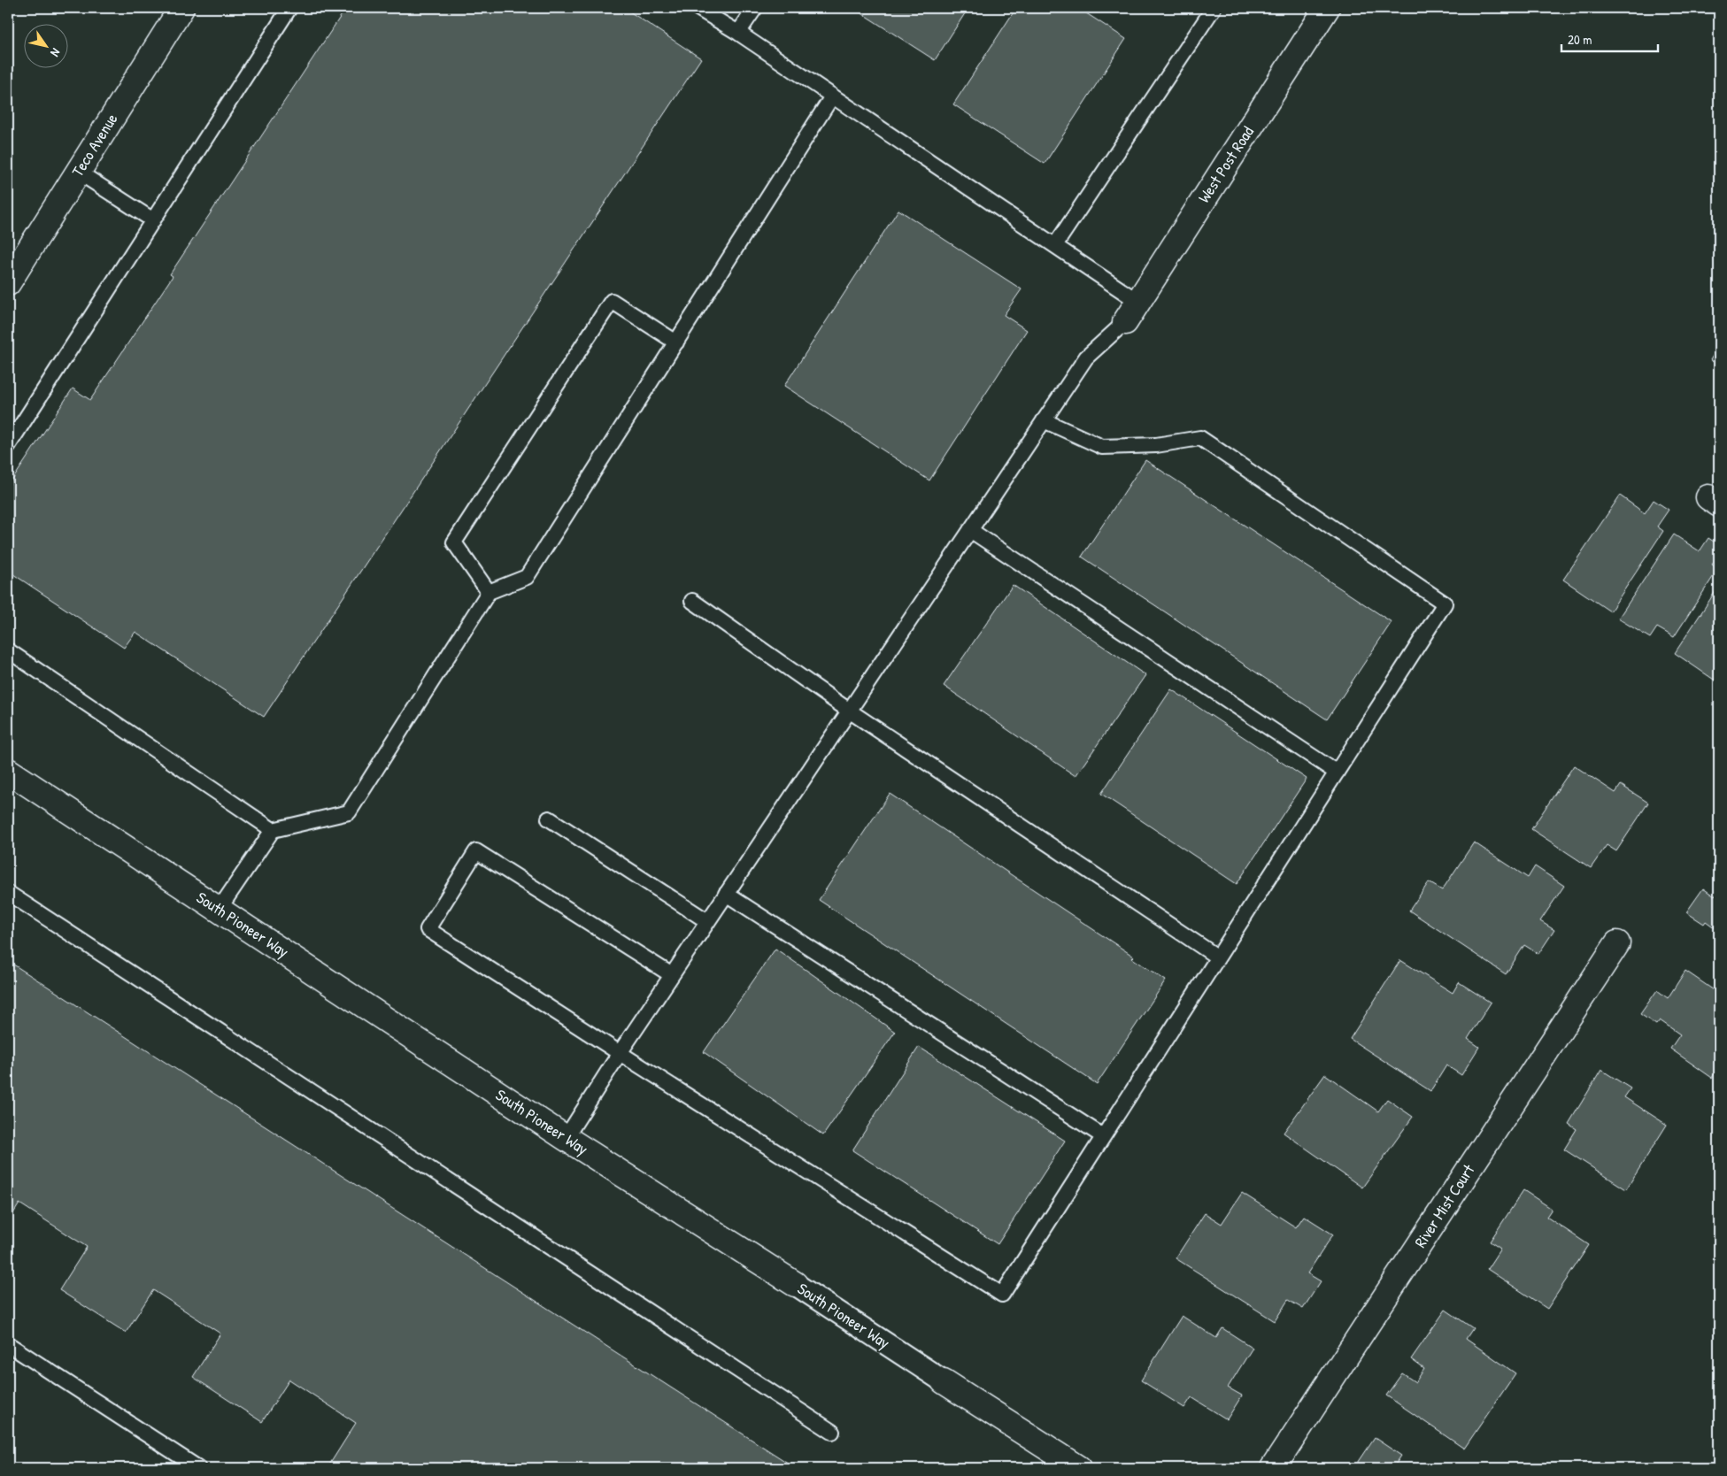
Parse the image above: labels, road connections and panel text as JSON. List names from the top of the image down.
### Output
{
  "streets": {
    "street": [
      "Teco Avenue",
      "West Post Road",
      "South Pioneer Way",
      "River Mist Court"
    ]
  },
  "scale_bar": "20 m",
  "north": "bottom right"
}
